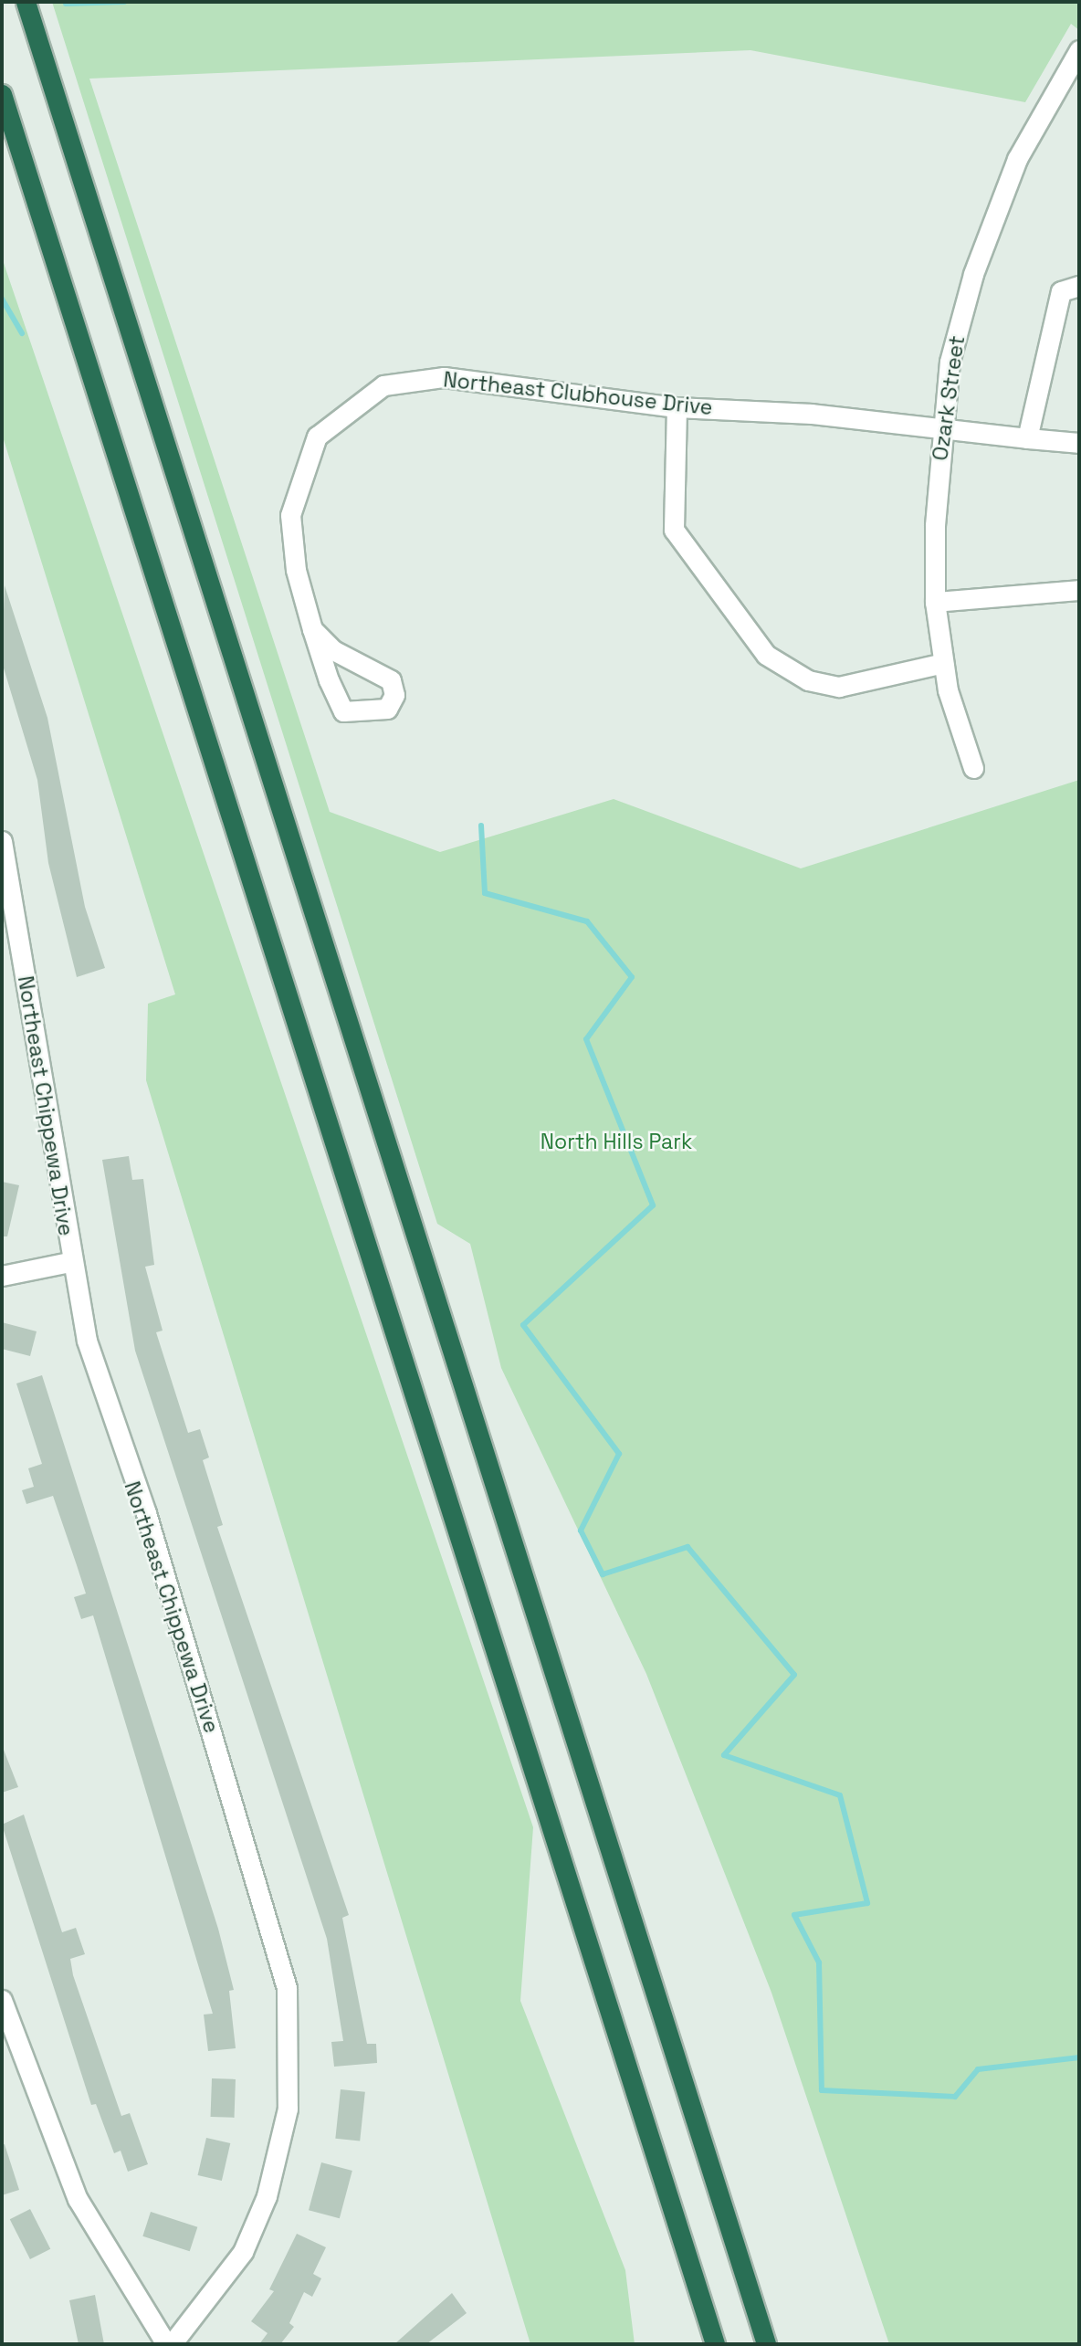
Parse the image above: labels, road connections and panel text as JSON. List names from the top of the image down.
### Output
{
  "streets": {
    "street": ["Northeast Clubhouse Drive", "Ozark Street", "Northeast Chippewa Drive"]
  },
  "crossings": [
    ["Northeast Clubhouse Drive", "Ozark Street"]
  ],
  "parks": ["North Hills Park"]
}
